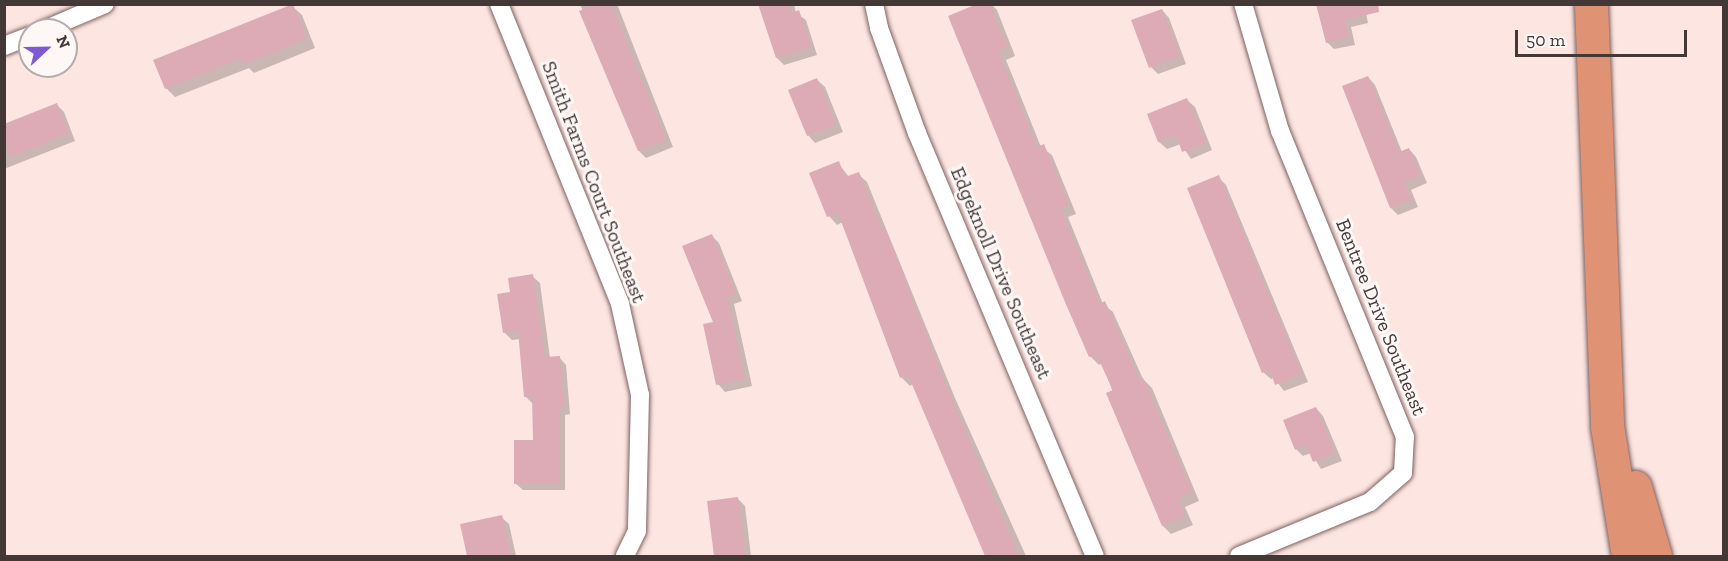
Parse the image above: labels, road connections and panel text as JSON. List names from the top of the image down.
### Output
{
  "streets": {
    "street": ["Smith Farms Court Southeast", "Edgeknoll Drive Southeast", "Bentree Drive Southeast"]
  },
  "scale_bar": "50 m",
  "north": "right"
}
